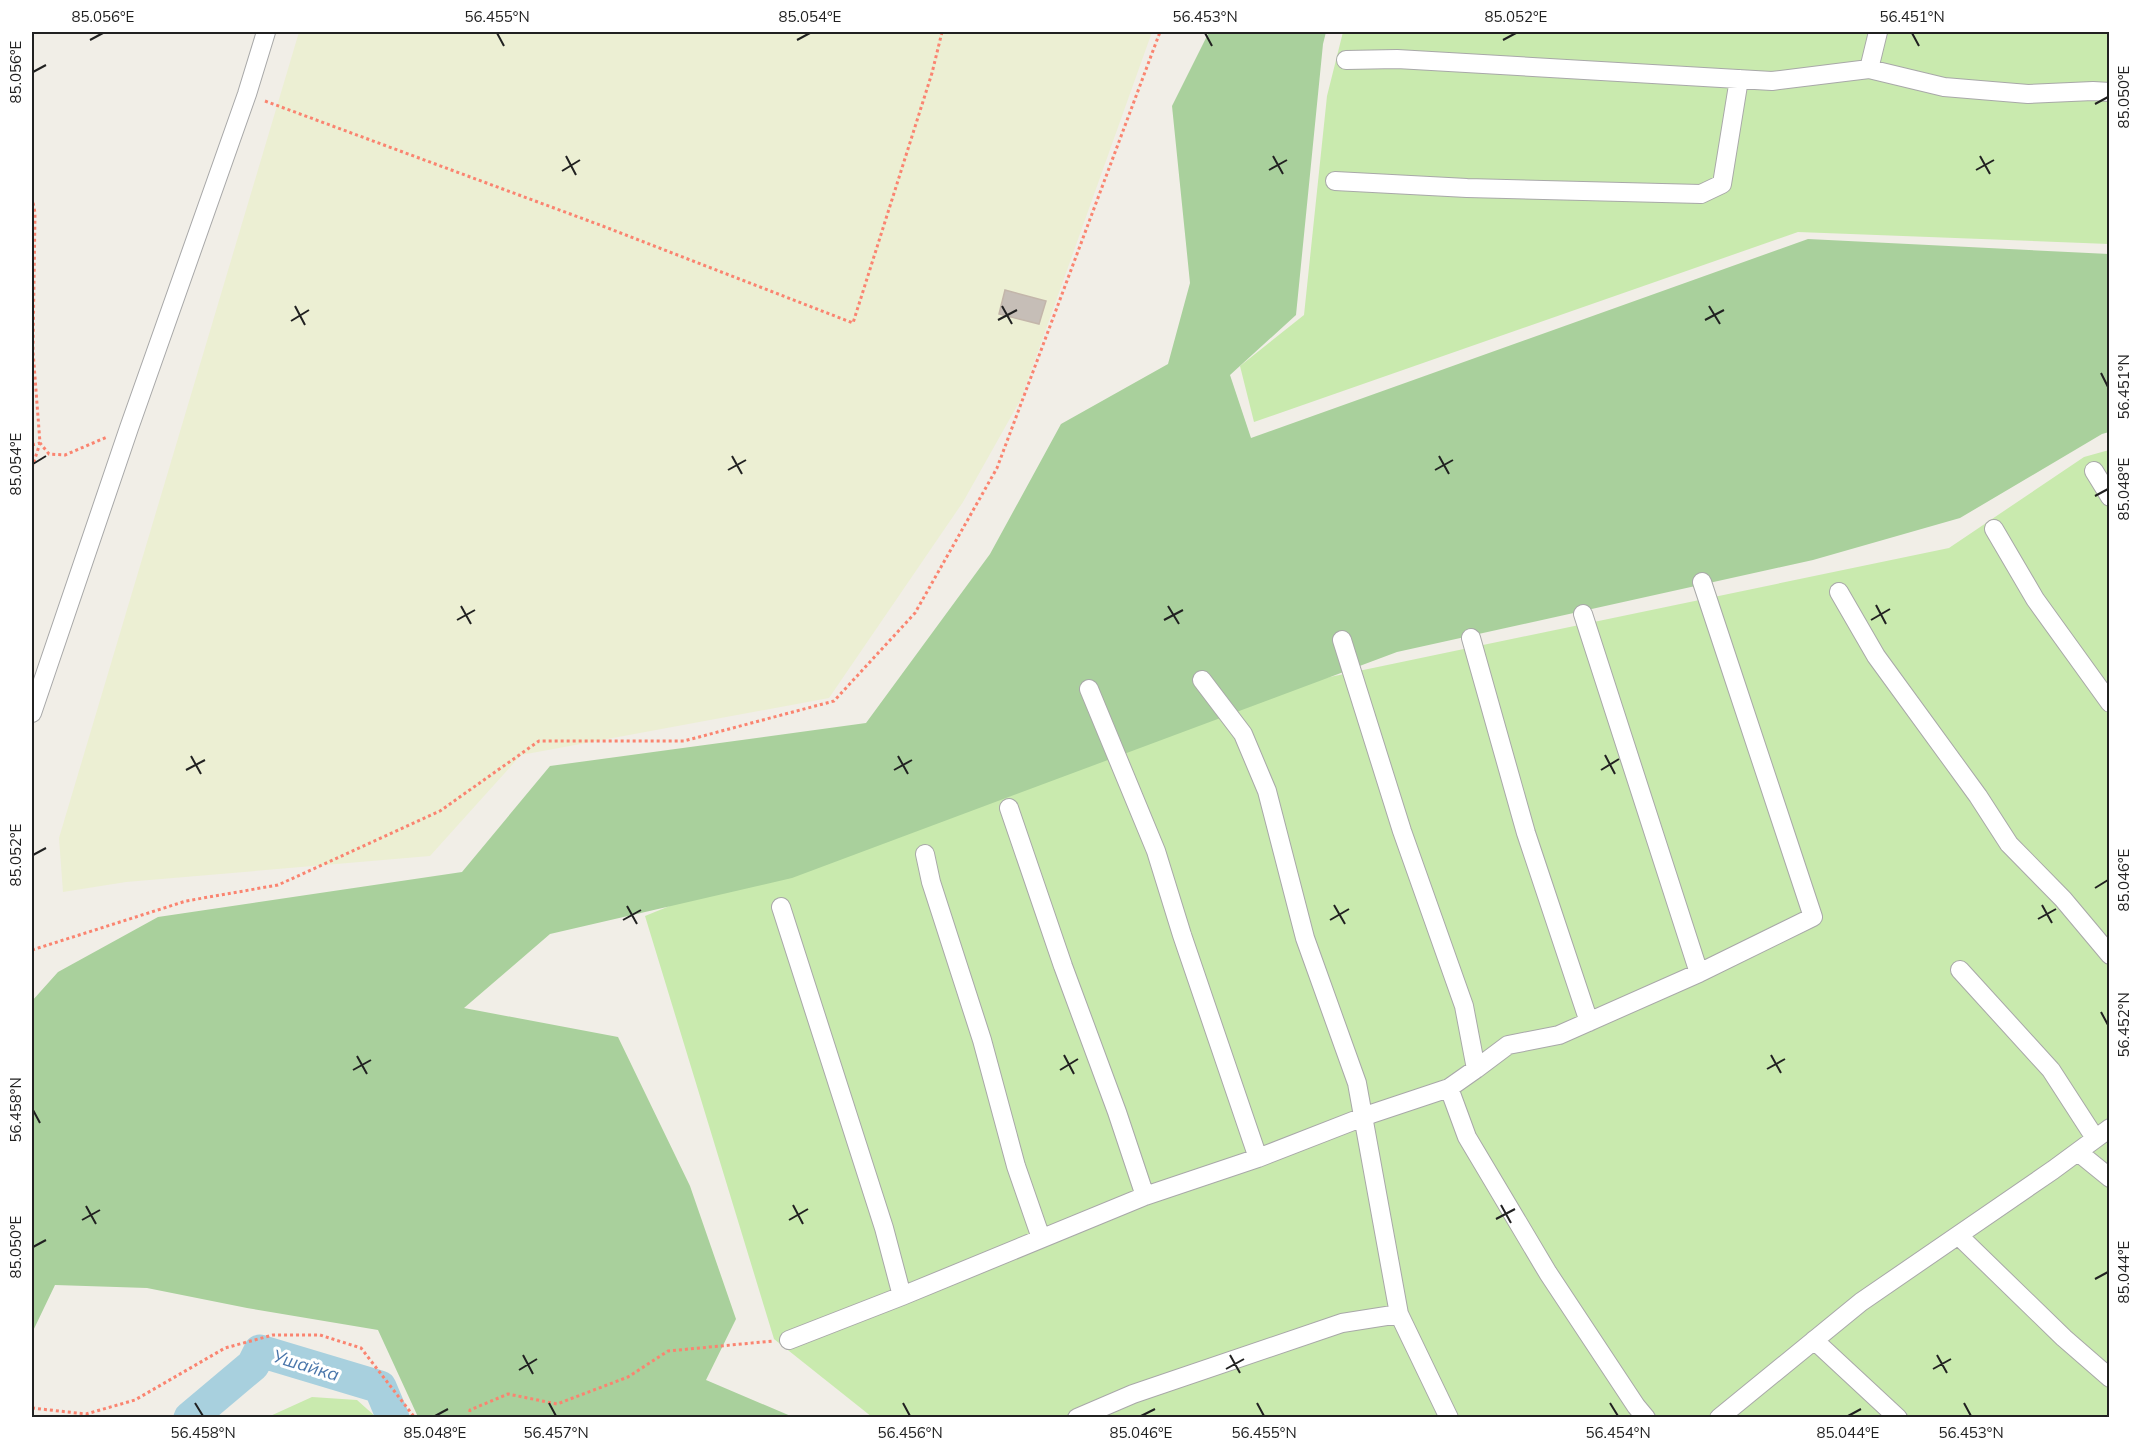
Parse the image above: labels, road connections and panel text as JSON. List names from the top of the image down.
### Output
{
  "water": ["Ушайка"],
  "coordinates": [
    "85.056°E",
    "56.455°N",
    "85.054°E",
    "56.453°N",
    "85.052°E",
    "56.451°N",
    "85.050°E",
    "85.048°E",
    "85.046°E",
    "56.452°N",
    "56.458°N",
    "85.044°E",
    "56.457°N",
    "56.456°N",
    "56.454°N"
  ]
}
